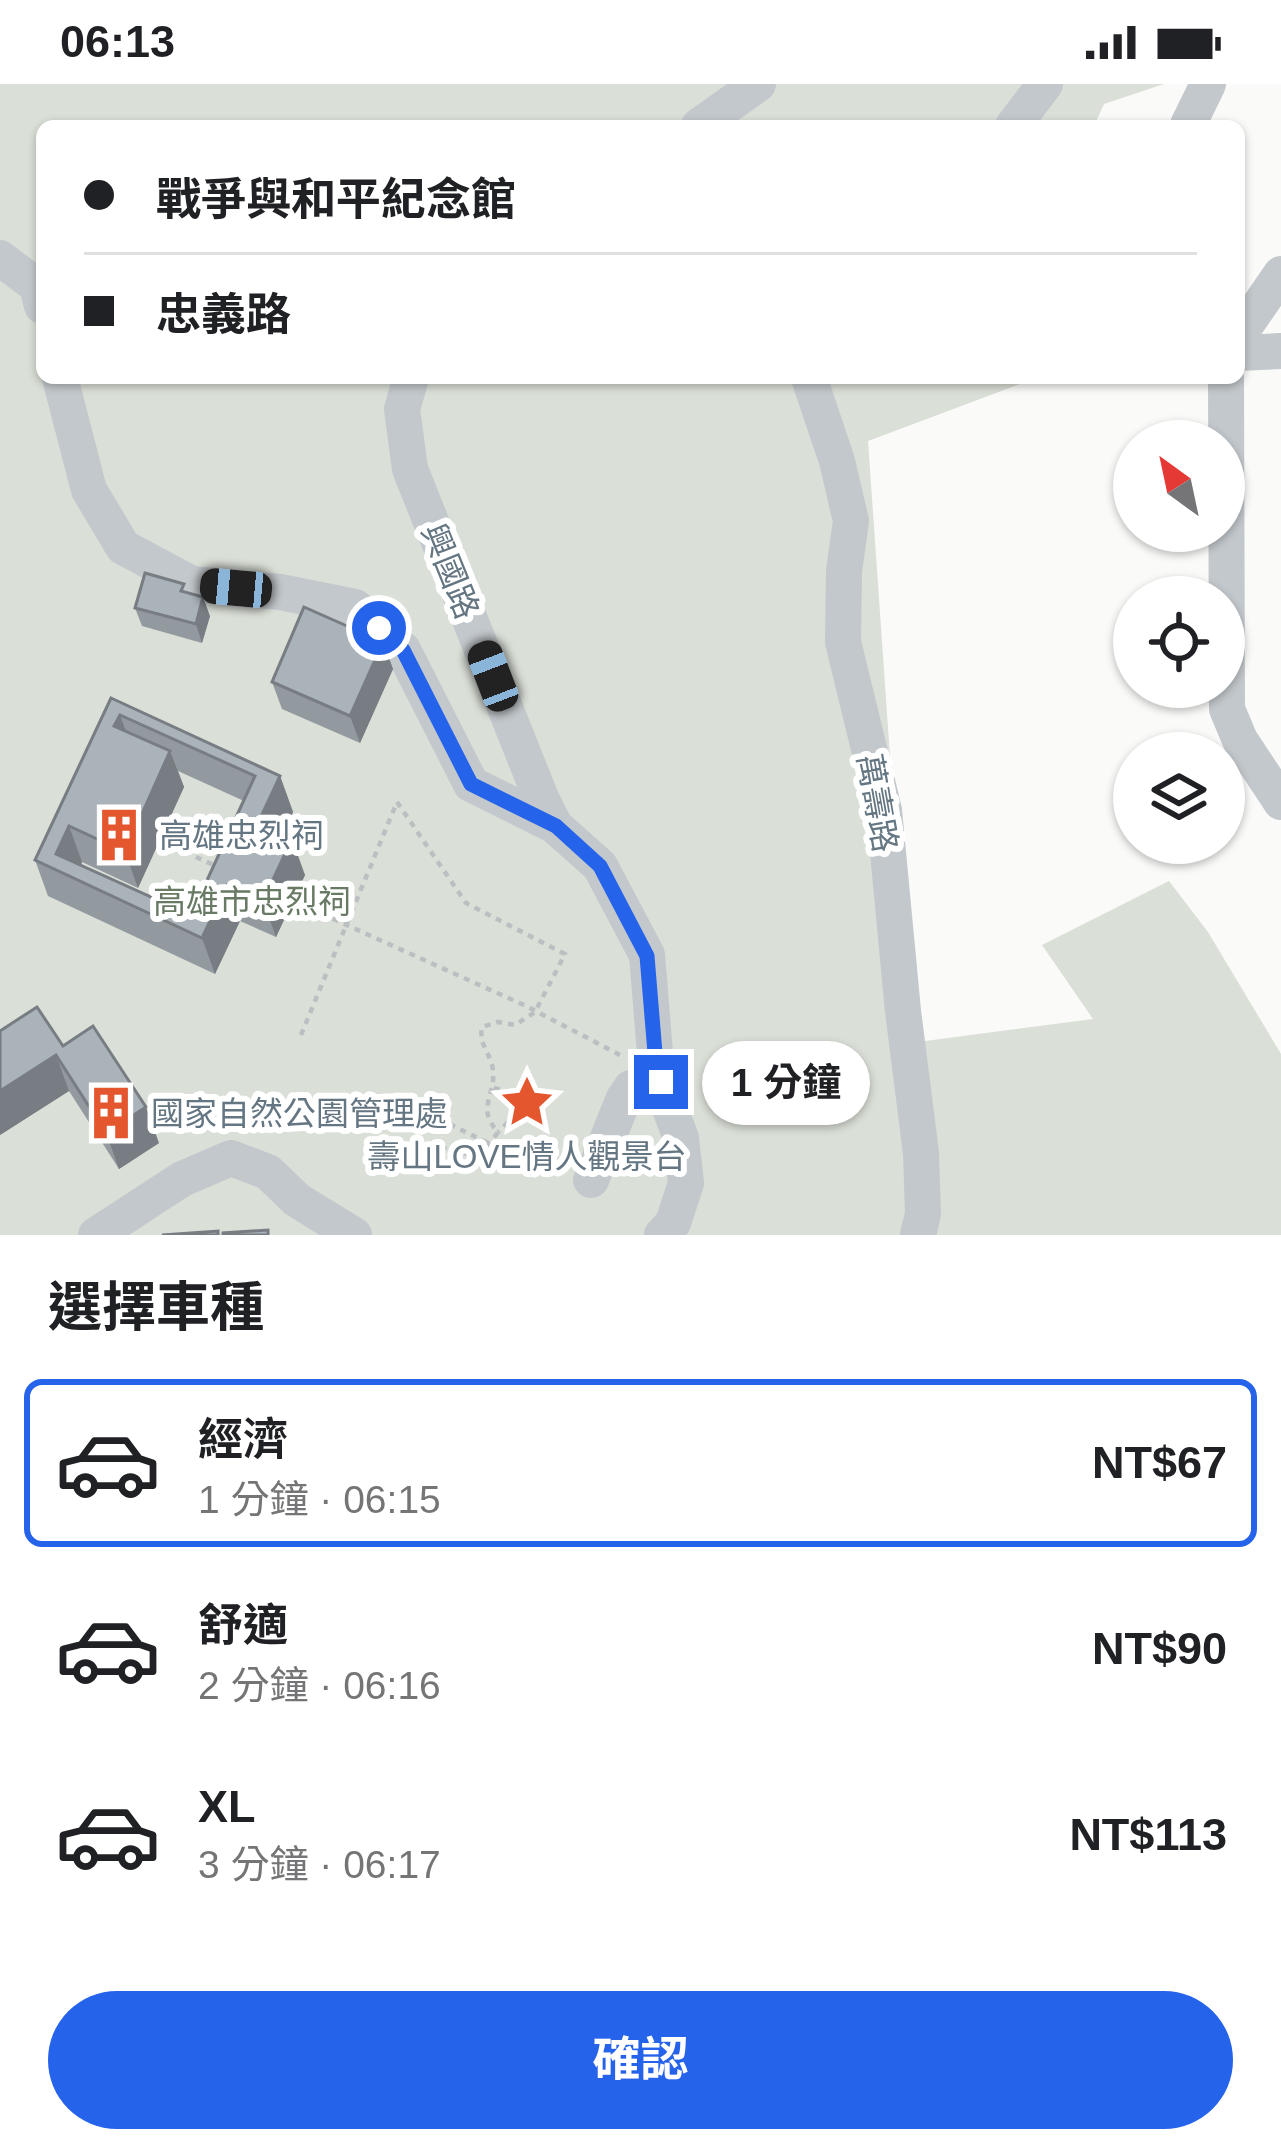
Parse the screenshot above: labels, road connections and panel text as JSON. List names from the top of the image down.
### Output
{
  "streets": {
    "lane": ["興國路", "萬壽路"]
  },
  "parks": ["高雄市忠烈祠"],
  "places": {
    "building": ["高雄忠烈祠", "國家自然公園管理處"],
    "place": ["壽山LOVE情人觀景台"]
  },
  "north": "top left",
  "page": {
    "status": "06:13",
    "banner": ["戰爭與和平紀念館", "忠義路"],
    "bubble": "1 分鐘",
    "heading": "選擇車種",
    "list": [
      {
        "name": "經濟",
        "note": "1 分鐘 · 06:15",
        "value": "NT$67"
      },
      {
        "name": "舒適",
        "note": "2 分鐘 · 06:16",
        "value": "NT$90"
      },
      {
        "name": "XL",
        "note": "3 分鐘 · 06:17",
        "value": "NT$113"
      }
    ],
    "buttons": "確認"
  }
}
